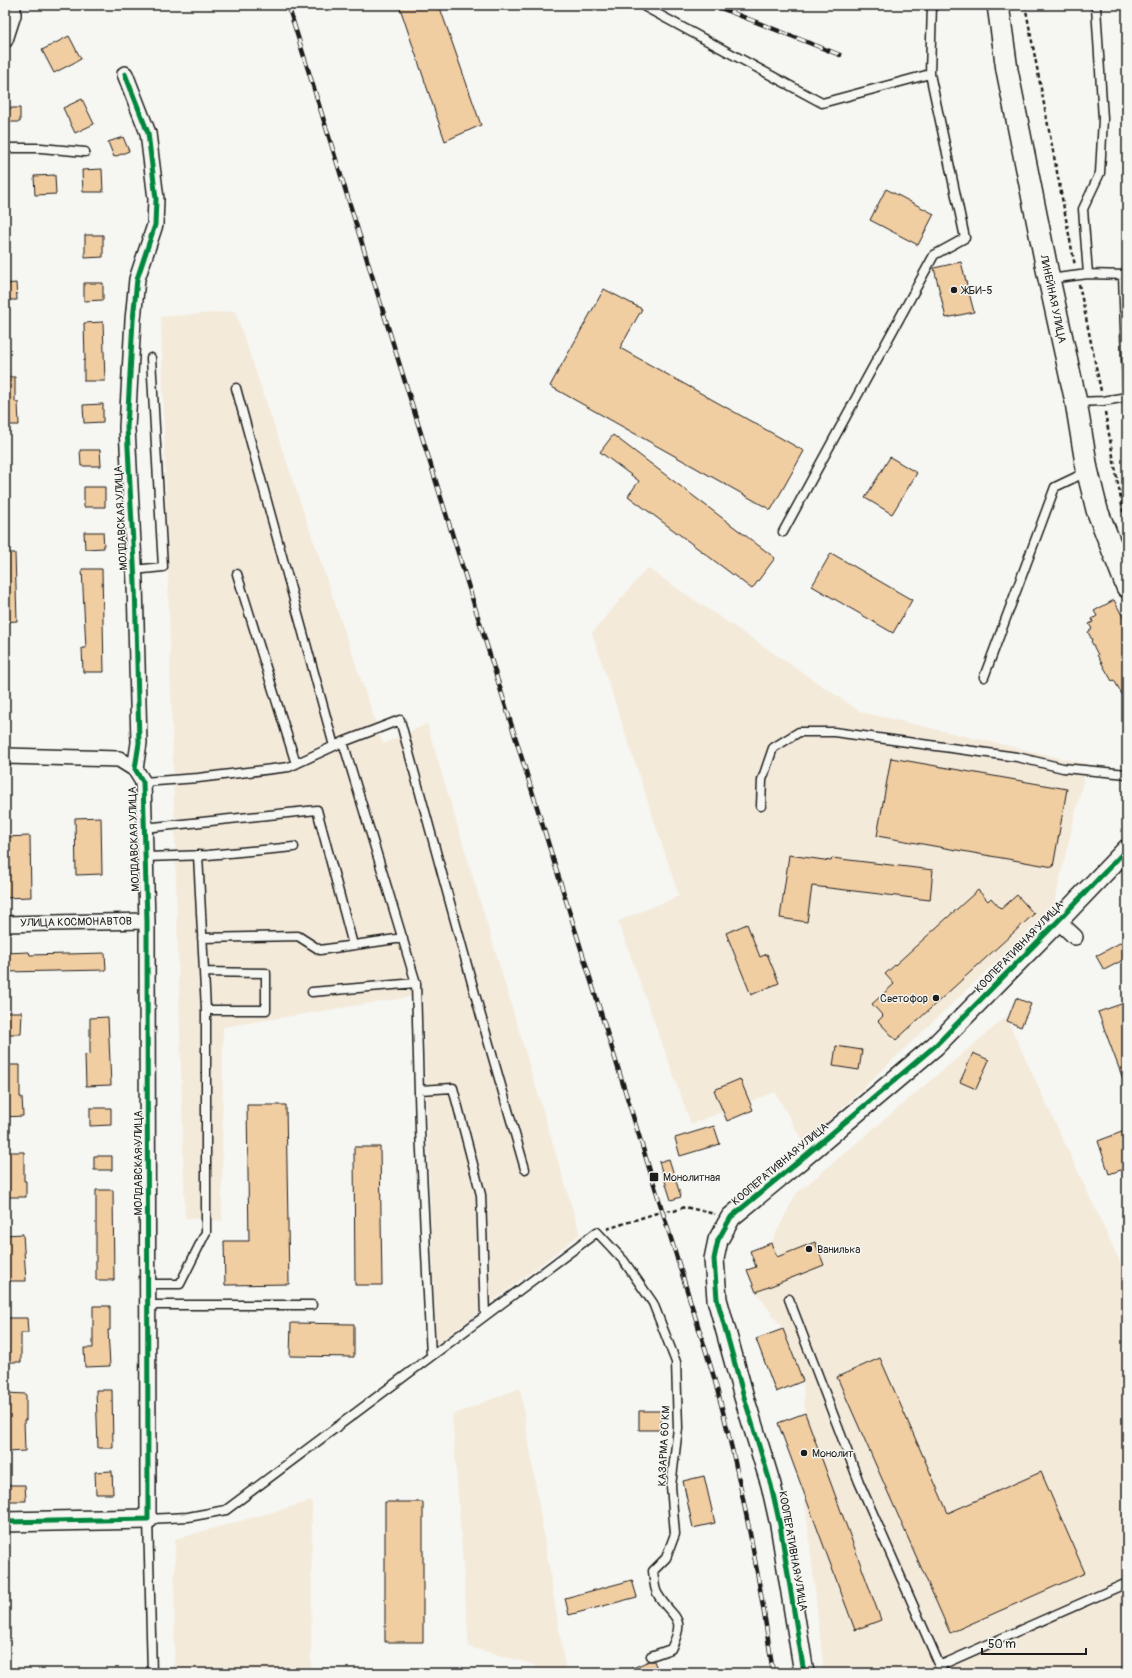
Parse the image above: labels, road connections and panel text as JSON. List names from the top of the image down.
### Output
{
  "streets": {
    "main road": ["ЛИНЕЙНАЯ УЛИЦА"],
    "street": ["МОЛДАВСКАЯ УЛИЦА", "УЛИЦА КОСМОНАВТОВ", "КООПЕРАТИВНАЯ УЛИЦА"],
    "lane": ["КАЗАРМА 60 КМ"]
  },
  "crossings": [
    ["МОЛДАВСКАЯ УЛИЦА", "УЛИЦА КОСМОНАВТОВ"]
  ],
  "places": {
    "other": [
      "ЖБИ-5",
      "Светофор",
      "Ванилька",
      "Монолит"
    ],
    "transit": ["Монолитная"]
  },
  "scale_bar": "50 m"
}
